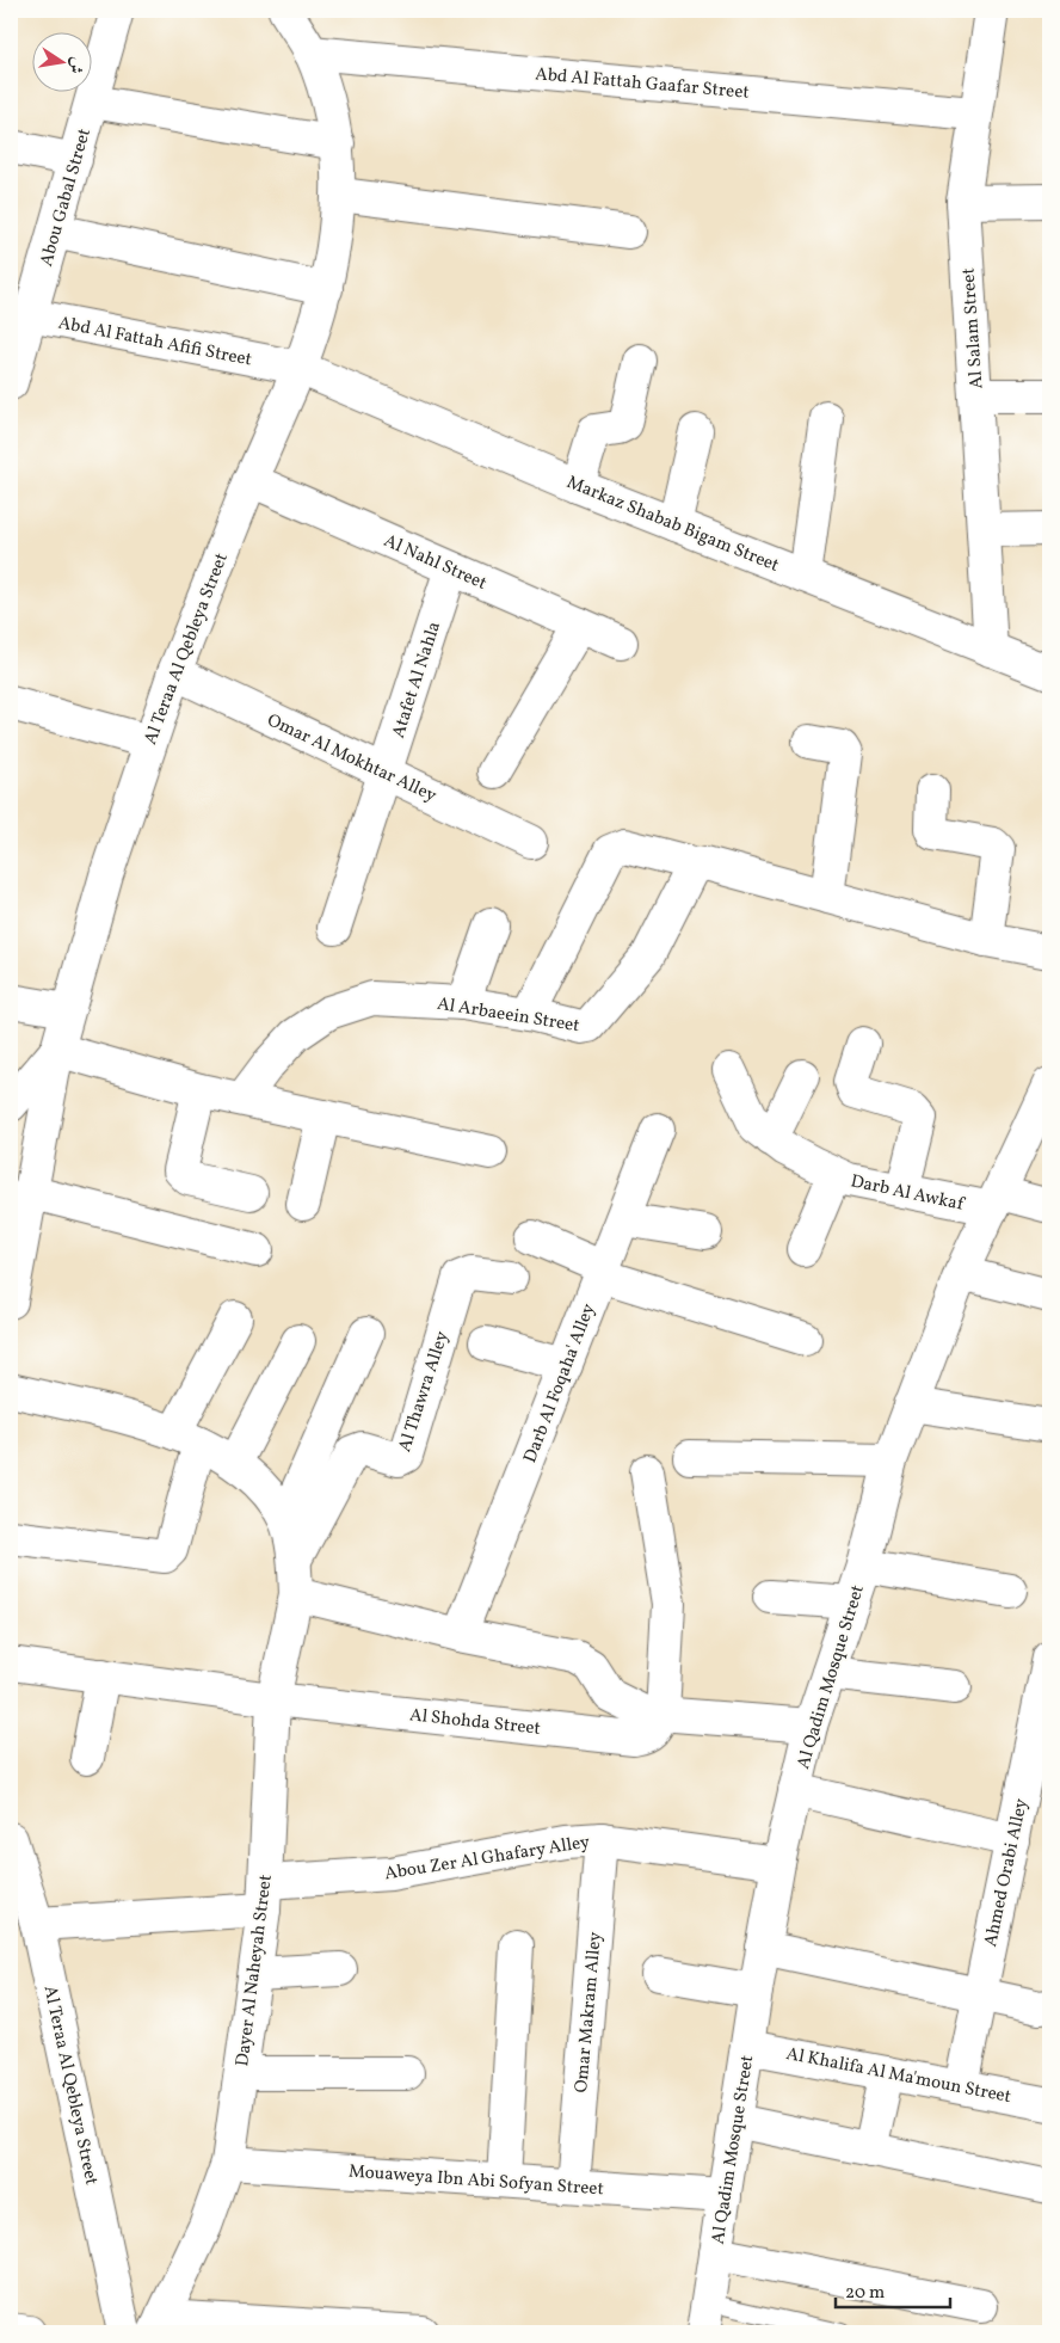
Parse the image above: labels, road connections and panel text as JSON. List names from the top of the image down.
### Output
{
  "streets": {
    "street": [
      "Abd Al Fattah Gaafar Street",
      "Abou Gabal Street",
      "Al Salam Street",
      "Abd Al Fattah Afifi Street",
      "Markaz Shabab Bigam Street",
      "Al Nahl Street",
      "Al Teraa Al Qebleya Street",
      "Atafet Al Nahla",
      "Omar Al Mokhtar Alley",
      "Al Arbaeein Street",
      "Darb Al Awkaf",
      "Darb Al Foqaha' Alley",
      "Al Thawra Alley",
      "Al Qadim Mosque Street",
      "Al Shohda Street",
      "Abou Zer Al Ghafary Alley",
      "Ahmed Orabi Alley",
      "Dayer Al Naheyah Street",
      "Omar Makram Alley",
      "Al Khalifa Al Ma'moun Street",
      "Mouaweya Ibn Abi Sofyan Street"
    ]
  },
  "crossings": [
    ["Abd Al Fattah Gaafar Street", "Al Salam Street"],
    ["Abd Al Fattah Gaafar Street", "Al Teraa Al Qebleya Street"],
    ["Abou Gabal Street", "Abd Al Fattah Afifi Street"],
    ["Al Salam Street", "Markaz Shabab Bigam Street"],
    ["Abd Al Fattah Afifi Street", "Markaz Shabab Bigam Street"],
    ["Abd Al Fattah Afifi Street", "Al Teraa Al Qebleya Street"],
    ["Markaz Shabab Bigam Street", "Al Teraa Al Qebleya Street"],
    ["Al Nahl Street", "Al Teraa Al Qebleya Street"],
    ["Al Nahl Street", "Atafet Al Nahla"],
    ["Al Teraa Al Qebleya Street", "Omar Al Mokhtar Alley"],
    ["Al Teraa Al Qebleya Street", "Abou Zer Al Ghafary Alley"],
    ["Atafet Al Nahla", "Omar Al Mokhtar Alley"],
    ["Darb Al Awkaf", "Al Qadim Mosque Street"],
    ["Al Thawra Alley", "Dayer Al Naheyah Street"],
    ["Al Qadim Mosque Street", "Abou Zer Al Ghafary Alley"],
    ["Al Qadim Mosque Street", "Al Khalifa Al Ma'moun Street"],
    ["Al Qadim Mosque Street", "Mouaweya Ibn Abi Sofyan Street"],
    ["Al Shohda Street", "Dayer Al Naheyah Street"],
    ["Abou Zer Al Ghafary Alley", "Dayer Al Naheyah Street"],
    ["Abou Zer Al Ghafary Alley", "Omar Makram Alley"],
    ["Ahmed Orabi Alley", "Al Khalifa Al Ma'moun Street"],
    ["Dayer Al Naheyah Street", "Mouaweya Ibn Abi Sofyan Street"],
    ["Omar Makram Alley", "Mouaweya Ibn Abi Sofyan Street"]
  ],
  "scale_bar": "20 m",
  "north": "right"
}
